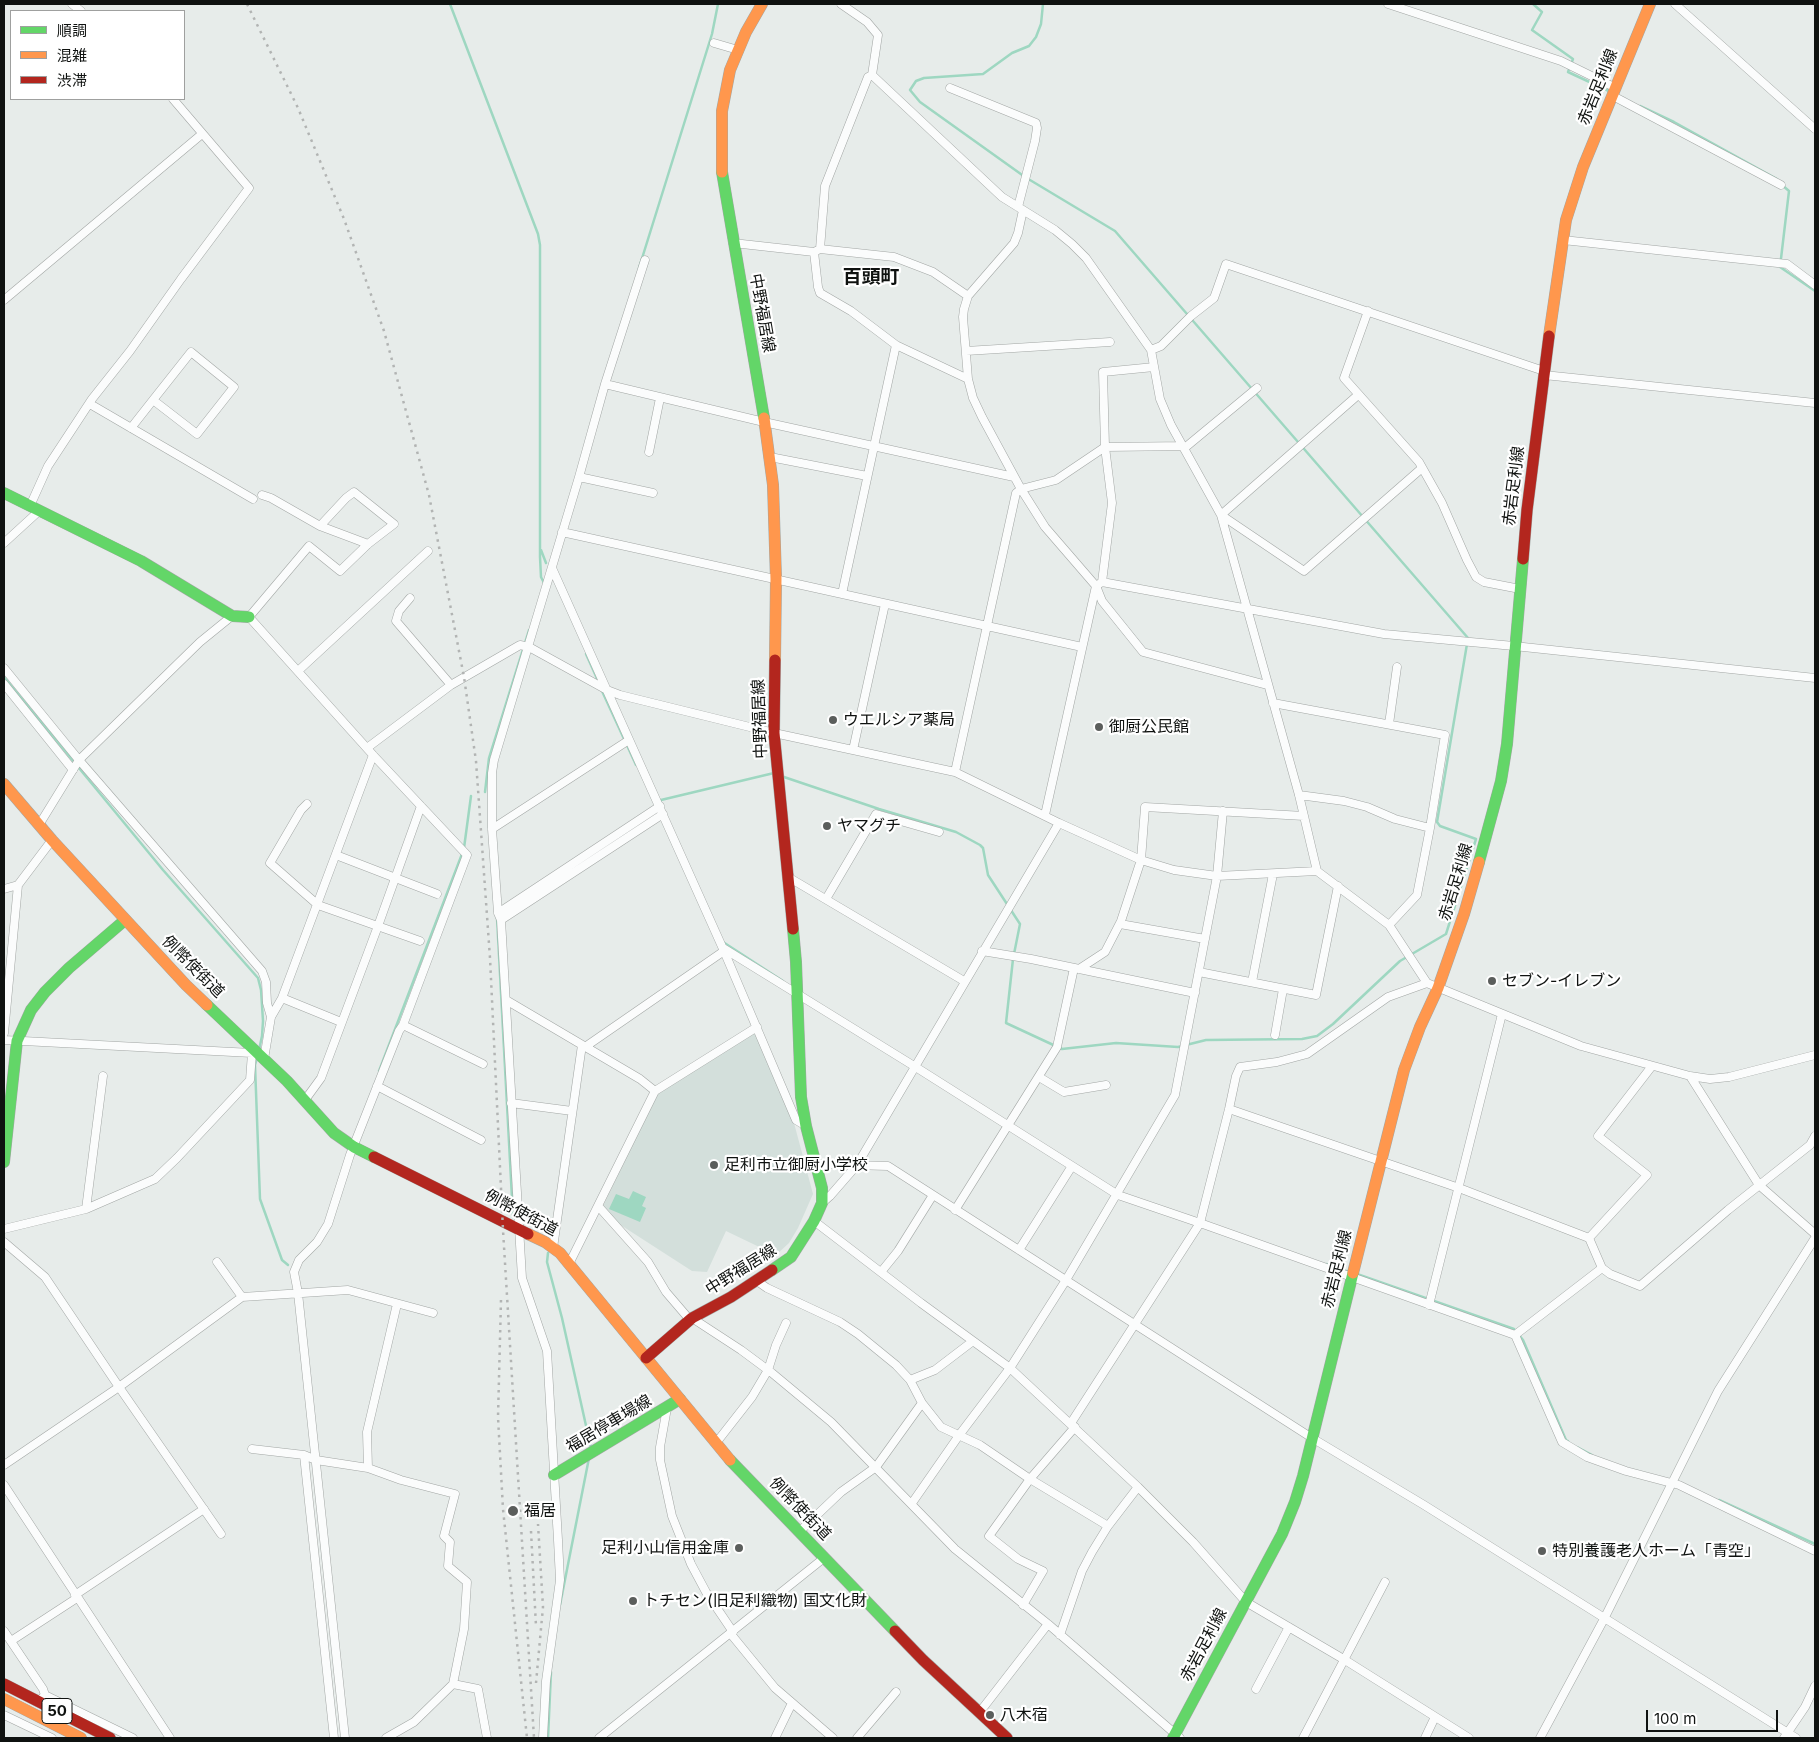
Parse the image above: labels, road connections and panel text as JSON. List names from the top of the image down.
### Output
{
  "streets": {
    "main road": [
      "赤岩足利線",
      "中野福居線",
      "例幣使街道",
      "福居停車場線",
      "50"
    ]
  },
  "crossings": [
    ["中野福居線", "例幣使街道"],
    ["例幣使街道", "福居停車場線"]
  ],
  "districts": ["百頭町"],
  "places": [
    "ウエルシア薬局",
    "御厨公民館",
    "ヤマグチ",
    "セブン-イレブン",
    "足利市立御厨小学校",
    "福居",
    "足利小山信用金庫",
    "特別養護老人ホーム「青空」",
    "トチセン(旧足利織物) 国文化財",
    "八木宿"
  ],
  "legend": ["順調", "混雑", "渋滞"],
  "scale_bar": "100 m"
}
